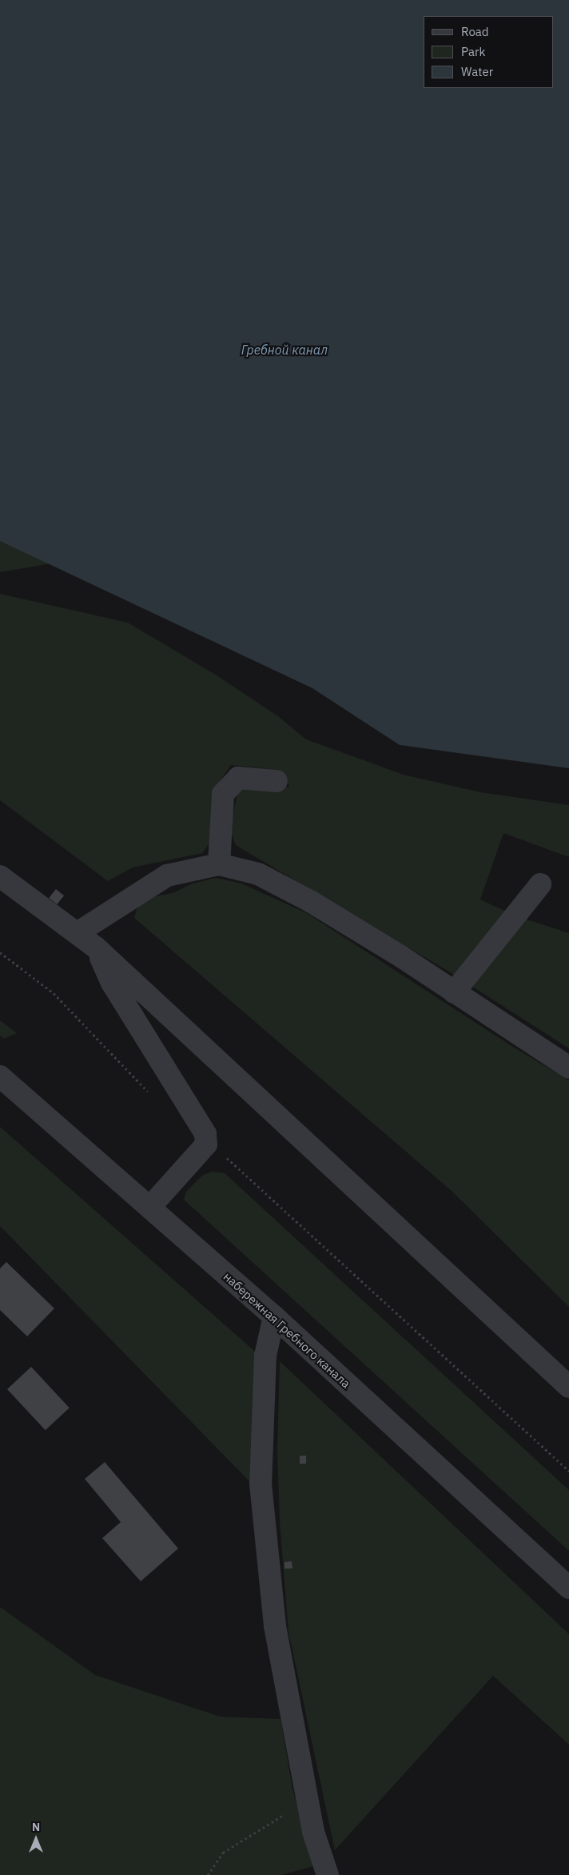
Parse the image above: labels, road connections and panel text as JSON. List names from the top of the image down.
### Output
{
  "streets": {
    "street": ["набережная Гребного канала"]
  },
  "water": ["Гребной канал"],
  "legend": ["Road", "Park", "Water"],
  "north": "top"
}
